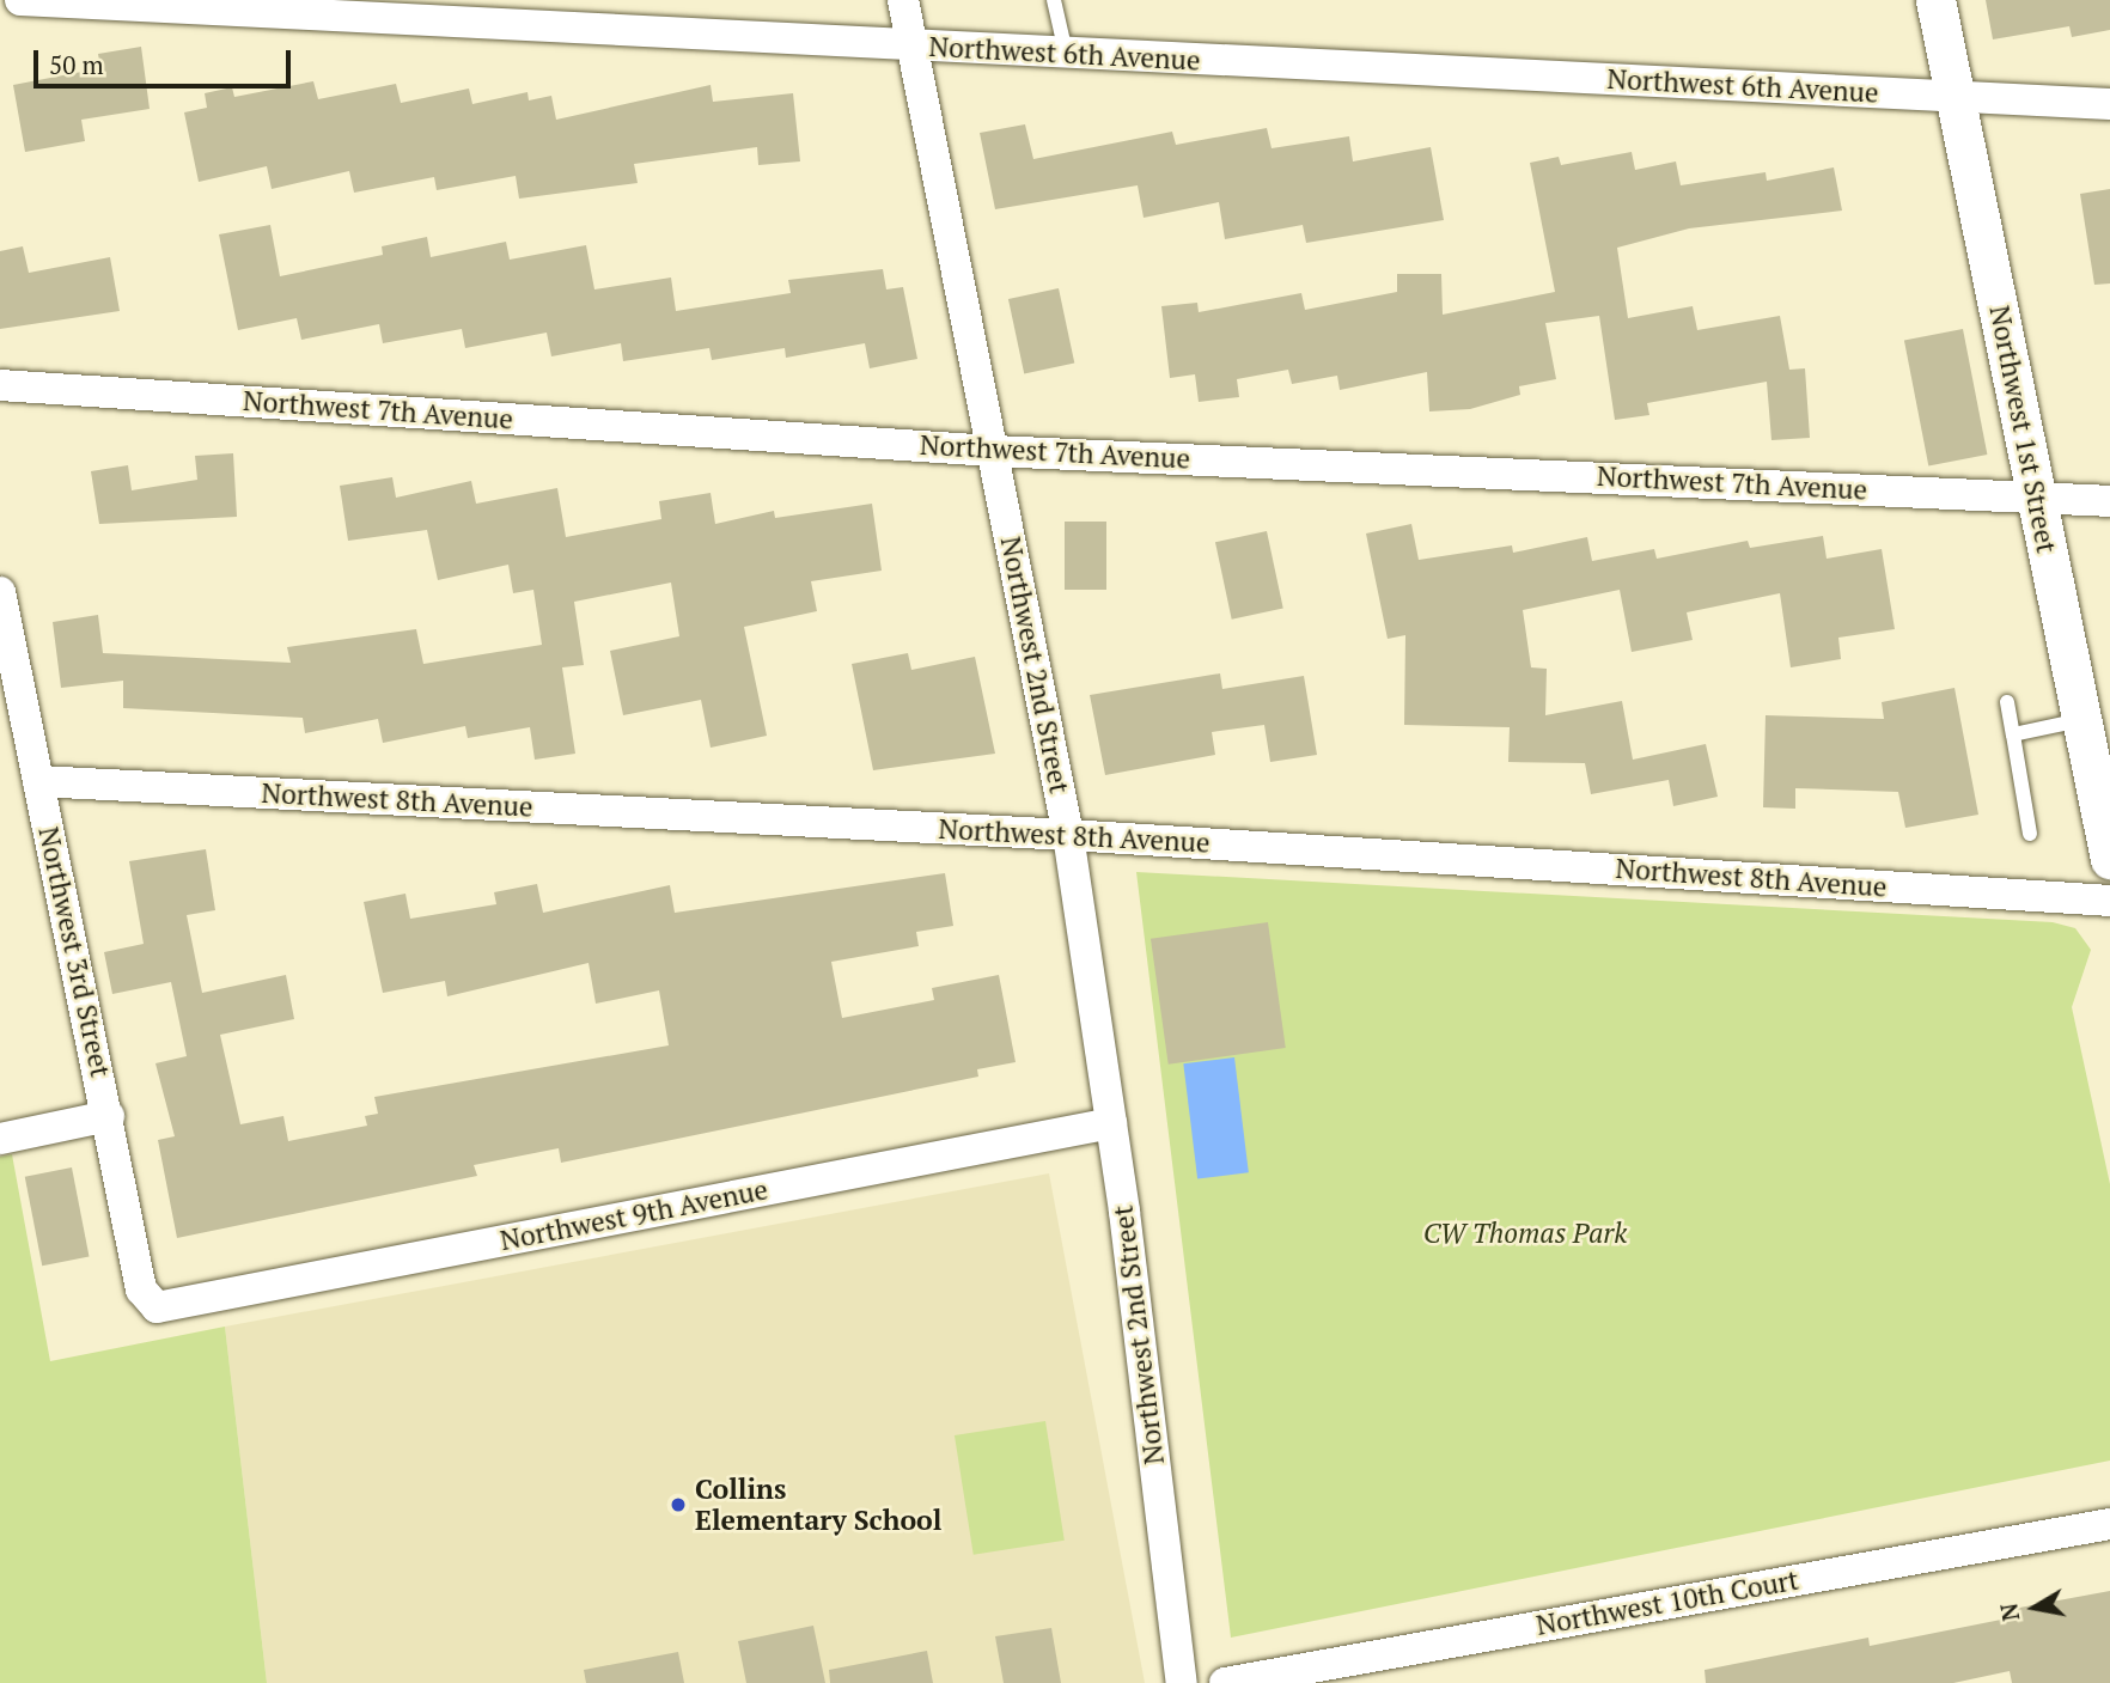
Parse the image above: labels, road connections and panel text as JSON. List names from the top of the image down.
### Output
{
  "streets": {
    "street": [
      "Northwest 6th Avenue",
      "Northwest 7th Avenue",
      "Northwest 1st Street",
      "Northwest 2nd Street",
      "Northwest 8th Avenue",
      "Northwest 3rd Street",
      "Northwest 9th Avenue",
      "Northwest 10th Court"
    ]
  },
  "crossings": [
    ["Northwest 6th Avenue", "Northwest 1st Street"],
    ["Northwest 6th Avenue", "Northwest 2nd Street"],
    ["Northwest 7th Avenue", "Northwest 1st Street"],
    ["Northwest 7th Avenue", "Northwest 2nd Street"],
    ["Northwest 2nd Street", "Northwest 8th Avenue"],
    ["Northwest 2nd Street", "Northwest 9th Avenue"],
    ["Northwest 8th Avenue", "Northwest 3rd Street"],
    ["Northwest 3rd Street", "Northwest 9th Avenue"]
  ],
  "parks": ["CW Thomas Park"],
  "places": ["Collins Elementary School"],
  "scale_bar": "50 m",
  "north": "left"
}
